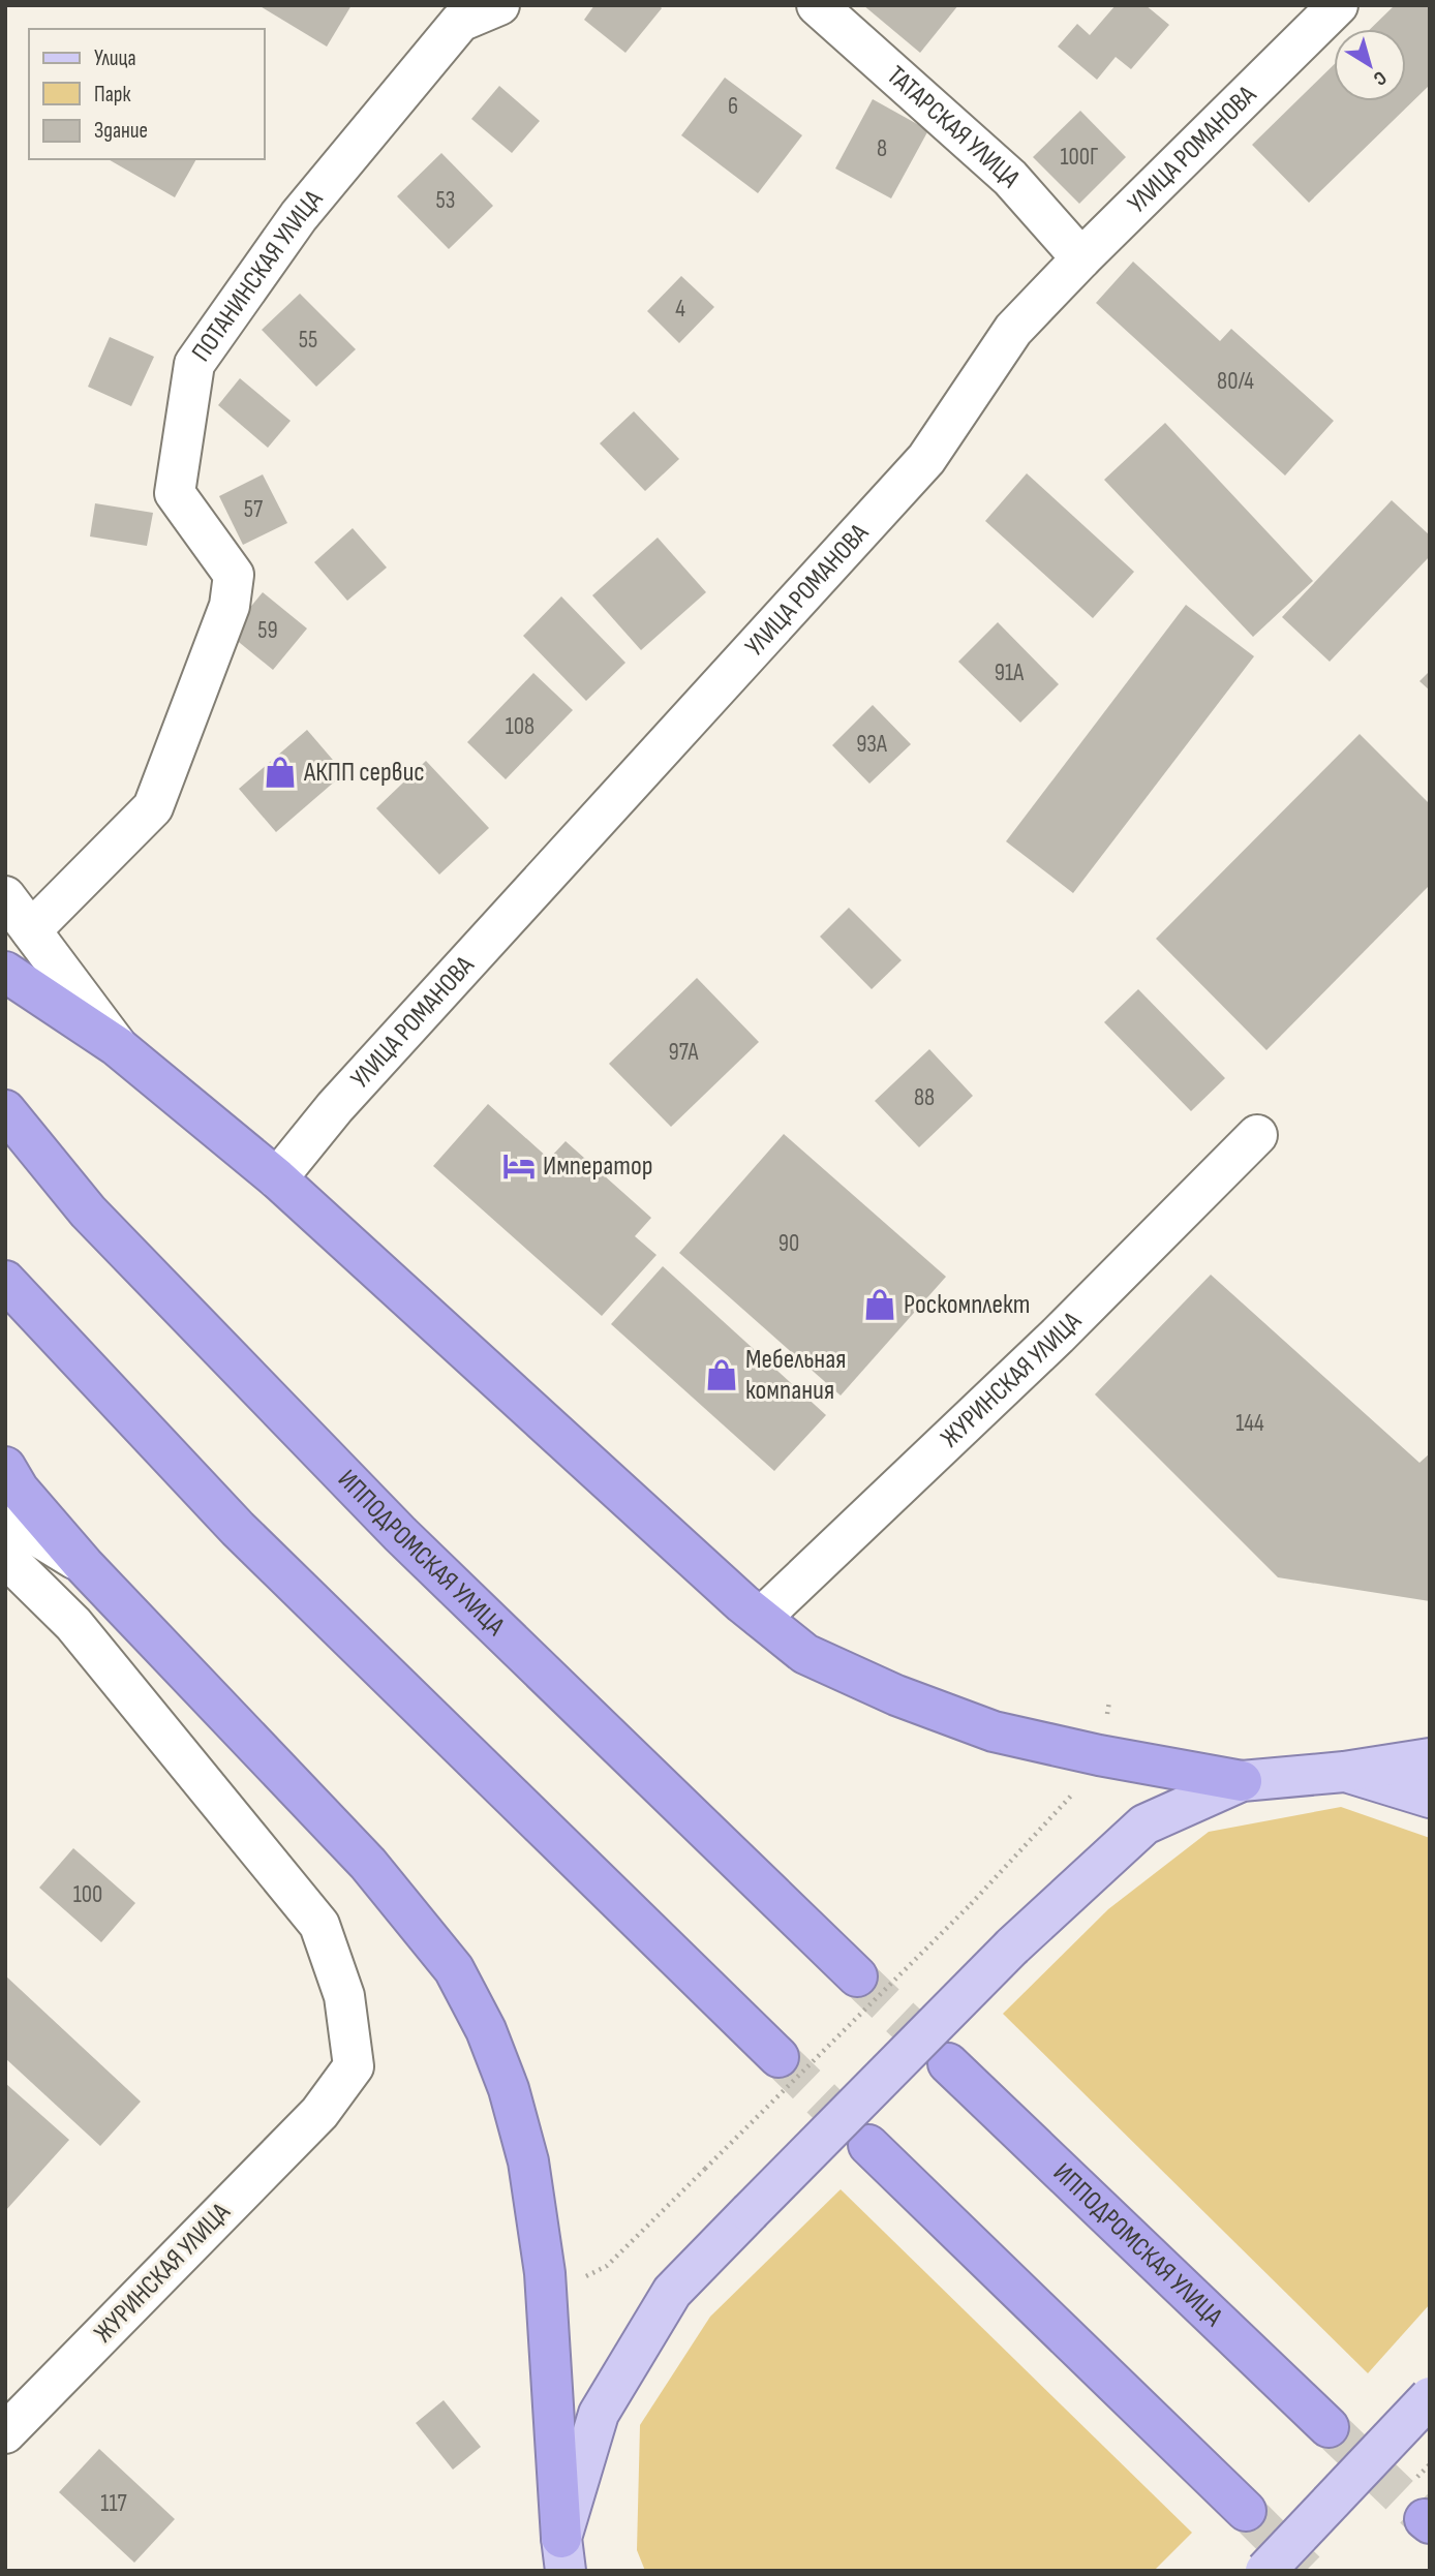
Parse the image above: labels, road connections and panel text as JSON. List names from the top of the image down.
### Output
{
  "streets": {
    "highway": ["ИППОДРОМСКАЯ УЛИЦА"],
    "street": [
      "ТАТАРСКАЯ УЛИЦА",
      "УЛИЦА РОМАНОВА",
      "ПОТАНИНСКАЯ УЛИЦА",
      "ЖУРИНСКАЯ УЛИЦА"
    ]
  },
  "crossings": [
    ["ТАТАРСКАЯ УЛИЦА", "УЛИЦА РОМАНОВА"]
  ],
  "places": {
    "shop": ["АКПП сервис", "Роскомплект", "Мебельная компания"],
    "hotel": ["Император"]
  },
  "house_numbers": [
    "6",
    "8",
    "100Г",
    "53",
    "4",
    "55",
    "80/4",
    "57",
    "59",
    "91А",
    "108",
    "93А",
    "97А",
    "88",
    "90",
    "144",
    "100",
    "117"
  ],
  "legend": ["Улица", "Парк", "Здание"],
  "north": "bottom right"
}
